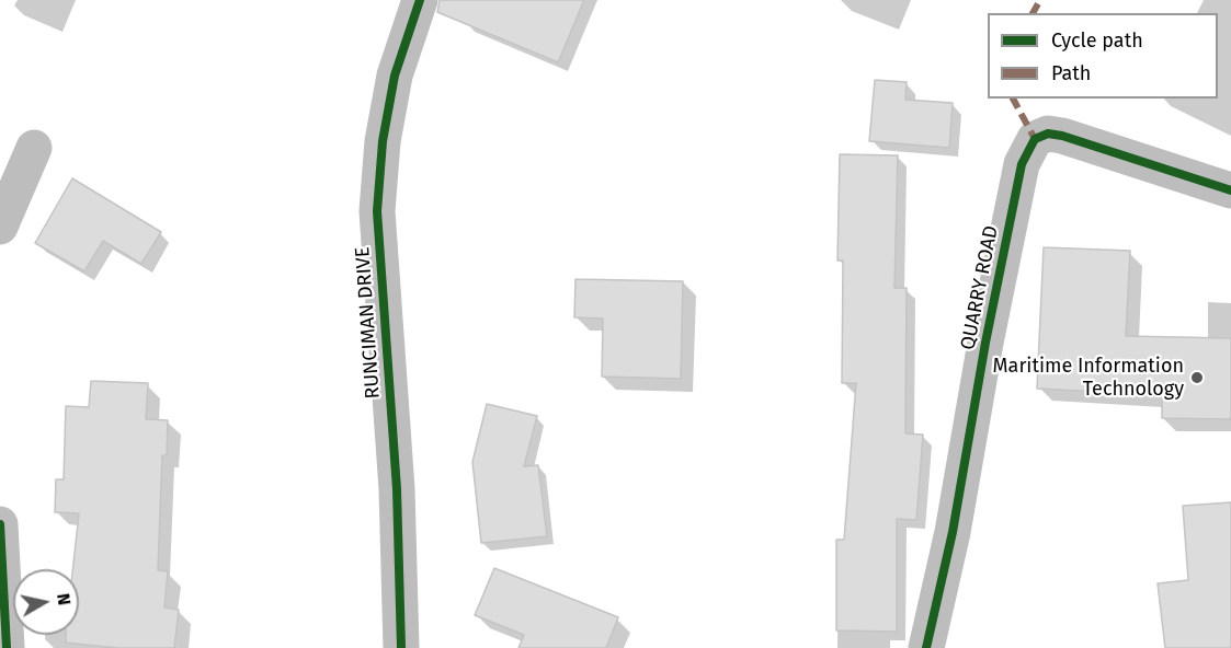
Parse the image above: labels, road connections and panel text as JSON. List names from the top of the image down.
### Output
{
  "streets": {
    "street": ["QUARRY ROAD", "RUNCIMAN DRIVE"]
  },
  "places": ["Maritime Information Technology"],
  "legend": ["Cycle path", "Path"],
  "north": "right"
}
